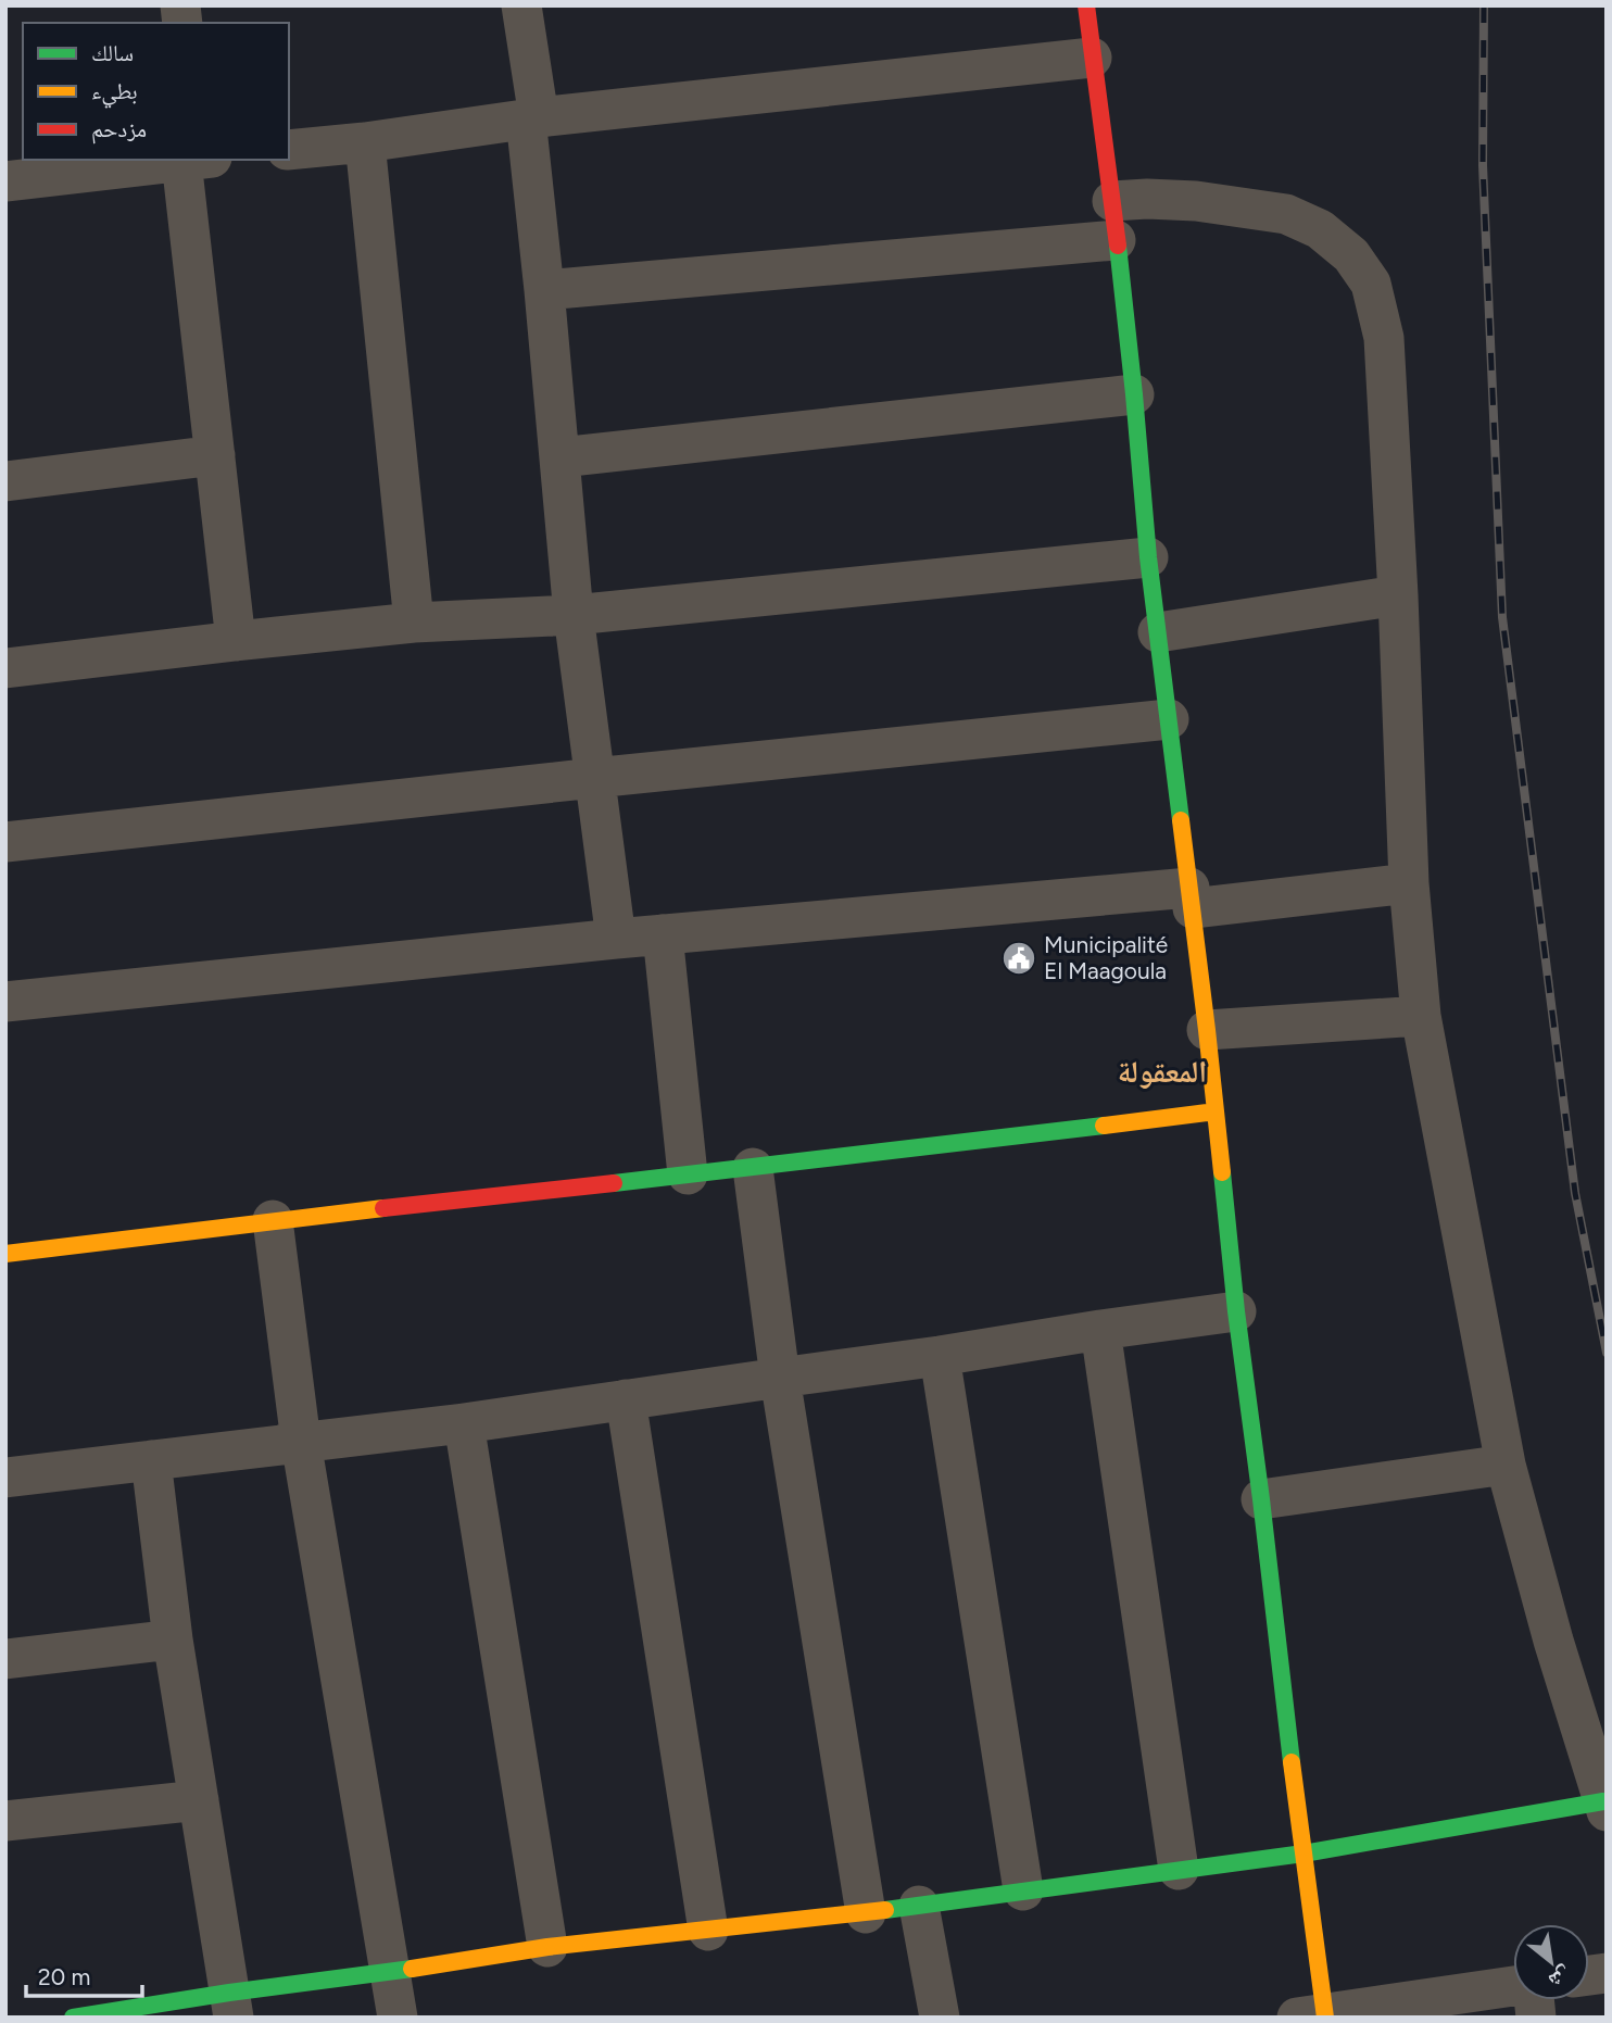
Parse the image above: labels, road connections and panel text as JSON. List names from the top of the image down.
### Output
{
  "districts": ["المعقولة"],
  "places": {
    "public building": ["Municipalité El Maagoula"]
  },
  "legend": ["سالك", "بطيء", "مزدحم"],
  "scale_bar": "20 m",
  "north": "bottom right"
}
